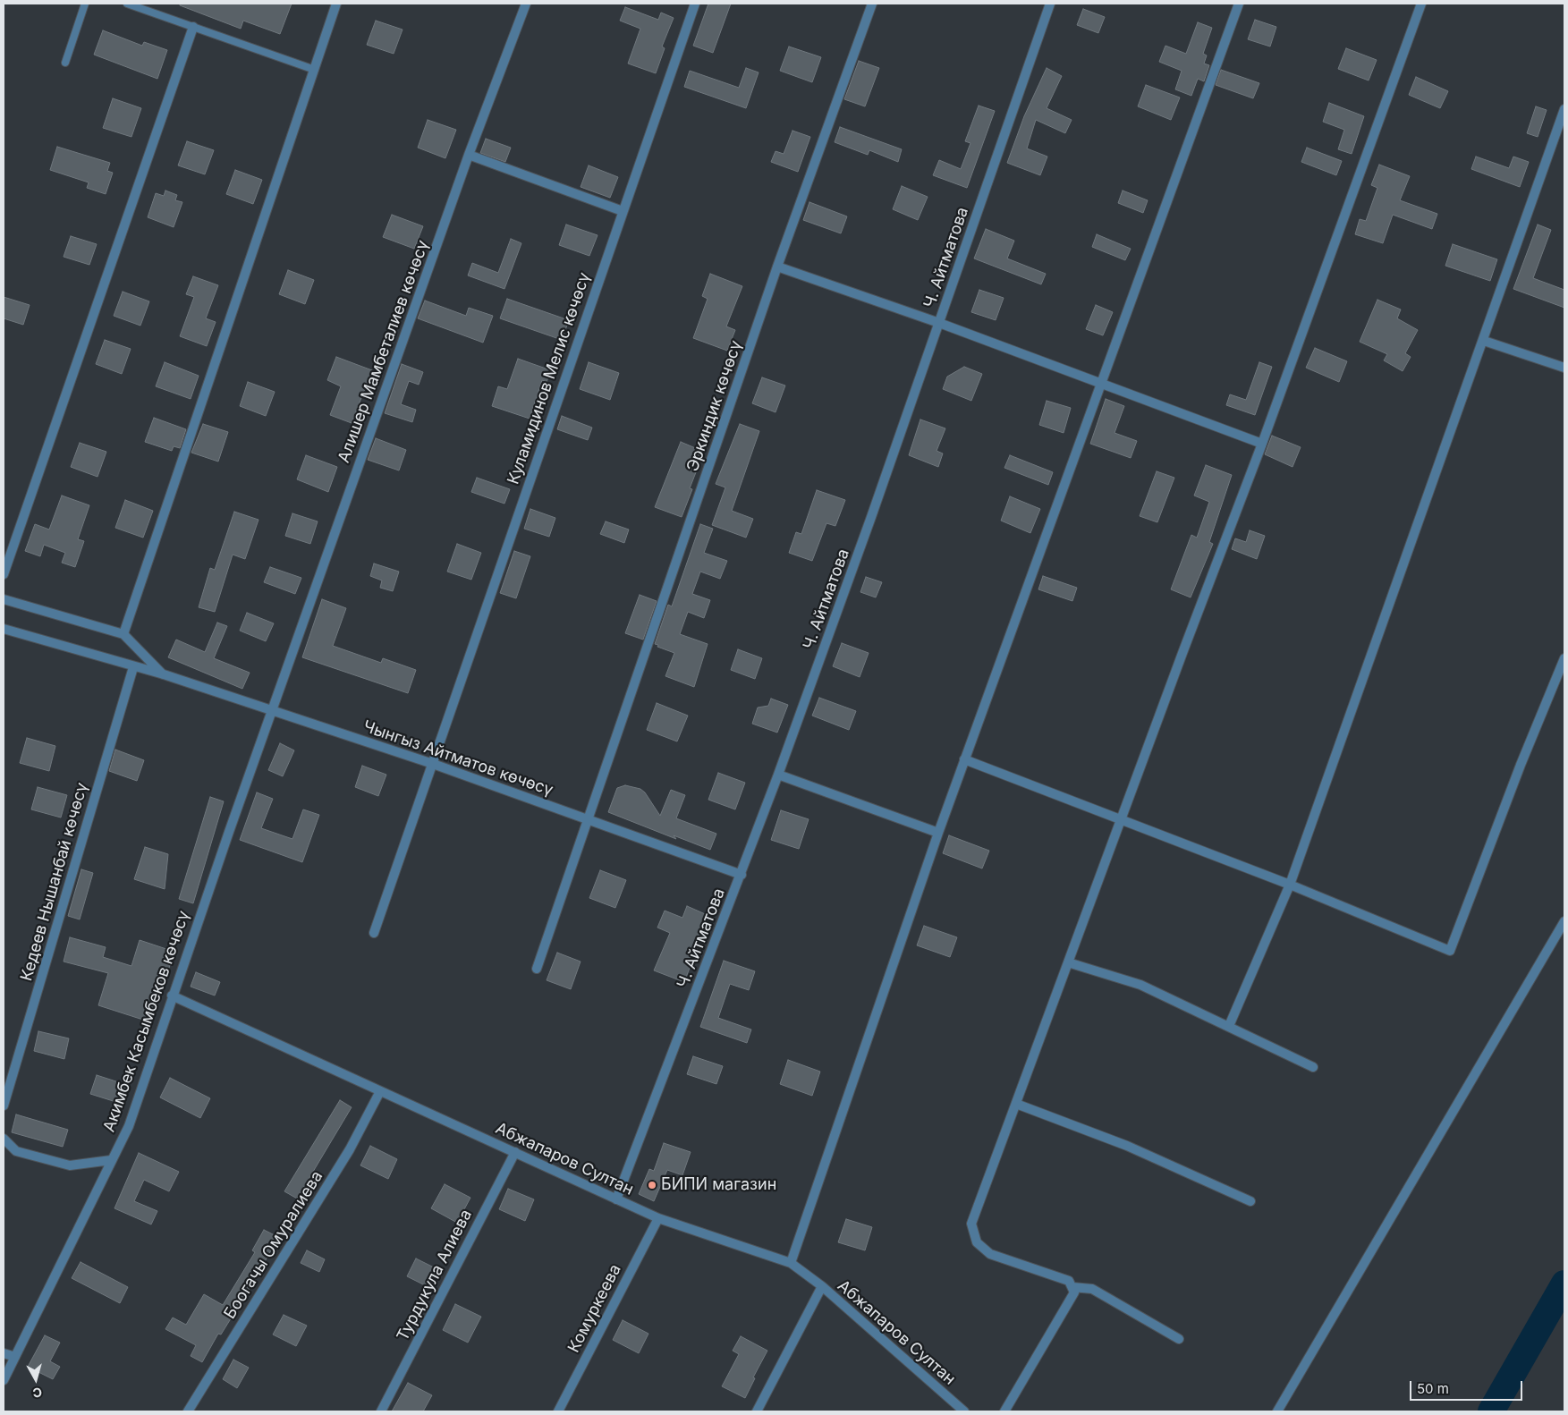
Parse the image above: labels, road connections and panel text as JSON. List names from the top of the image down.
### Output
{
  "streets": {
    "street": [
      "Ч. Айтматова",
      "Алишер Мамбеталиев көчөсү",
      "Куламидинов Мелис көчөсү",
      "Эркиндик көчөсү",
      "Чынгыз Айтматов көчөсү",
      "Кедеев Нышанбай көчөсү",
      "Акимбек Касымбеков көчөсү",
      "Абжапаров Султан",
      "Боогачы Омуралиева",
      "Турдукула Алиева",
      "Комуркеева"
    ]
  },
  "crossings": [
    ["Ч. Айтматова", "Чынгыз Айтматов көчөсү"],
    ["Ч. Айтматова", "Абжапаров Султан"],
    ["Алишер Мамбеталиев көчөсү", "Чынгыз Айтматов көчөсү"],
    ["Алишер Мамбеталиев көчөсү", "Акимбек Касымбеков көчөсү"],
    ["Куламидинов Мелис көчөсү", "Чынгыз Айтматов көчөсү"],
    ["Эркиндик көчөсү", "Чынгыз Айтматов көчөсү"],
    ["Чынгыз Айтматов көчөсү", "Кедеев Нышанбай көчөсү"],
    ["Чынгыз Айтматов көчөсү", "Акимбек Касымбеков көчөсү"],
    ["Акимбек Касымбеков көчөсү", "Абжапаров Султан"],
    ["Абжапаров Султан", "Боогачы Омуралиева"],
    ["Абжапаров Султан", "Турдукула Алиева"],
    ["Абжапаров Султан", "Комуркеева"]
  ],
  "places": ["БИПИ магазин"],
  "scale_bar": "50 m",
  "north": "bottom"
}
